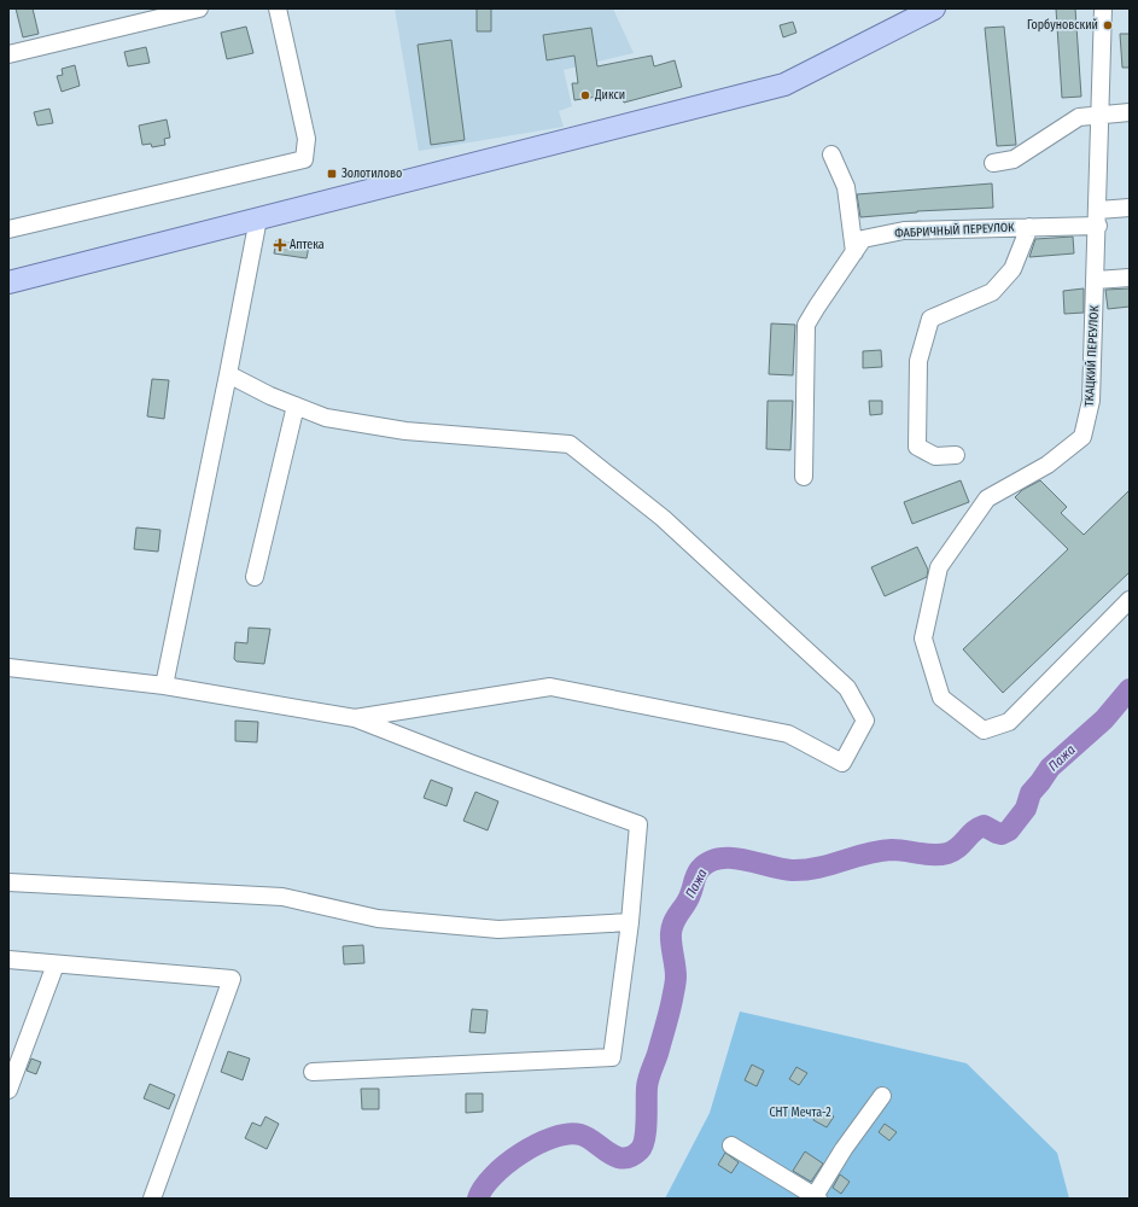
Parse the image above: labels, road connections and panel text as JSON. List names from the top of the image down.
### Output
{
  "streets": {
    "street": ["ФАБРИЧНЫЙ ПЕРЕУЛОК", "ТКАЦКИЙ ПЕРЕУЛОК"]
  },
  "crossings": [
    ["ФАБРИЧНЫЙ ПЕРЕУЛОК", "ТКАЦКИЙ ПЕРЕУЛОК"]
  ],
  "water": ["Пажа"],
  "parks": ["СНТ Мечта-2"],
  "places": {
    "other": ["Горбуновский", "Дикси"],
    "transit": ["Золотилово"],
    "health": ["Аптека"]
  }
}
